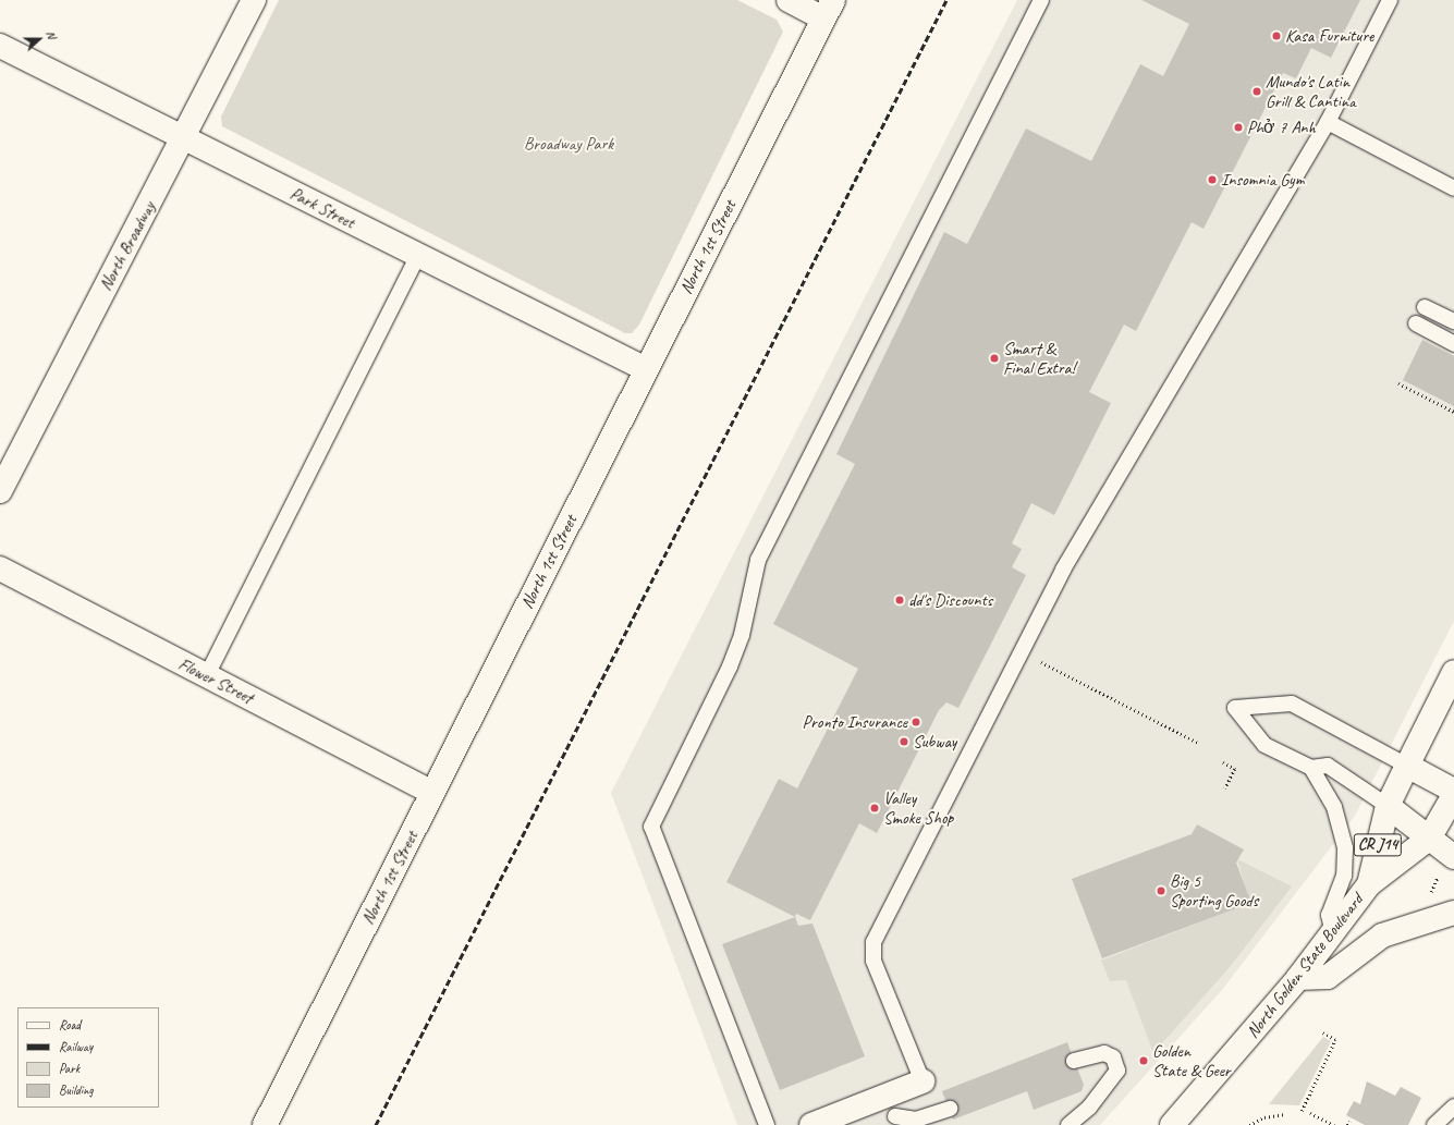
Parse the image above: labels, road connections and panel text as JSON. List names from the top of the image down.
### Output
{
  "streets": {
    "street": [
      "Park Street",
      "North Broadway",
      "North 1st Street",
      "Flower Street",
      "CR J14",
      "North Golden State Boulevard"
    ]
  },
  "crossings": [
    ["Park Street", "North Broadway"],
    ["Park Street", "North 1st Street"],
    ["North 1st Street", "Flower Street"],
    ["CR J14", "North Golden State Boulevard"]
  ],
  "parks": ["Broadway Park"],
  "places": [
    "Kasa Furniture",
    "Mundo's Latin Grill & Cantina",
    "Phở 7 Anh",
    "Insomnia Gym",
    "Smart & Final Extra!",
    "dd's Discounts",
    "Pronto Insurance",
    "Subway",
    "Valley Smoke Shop",
    "Big 5 Sporting Goods",
    "Golden State & Geer"
  ],
  "legend": [
    "Road",
    "Railway",
    "Park",
    "Building"
  ],
  "north": "right"
}
